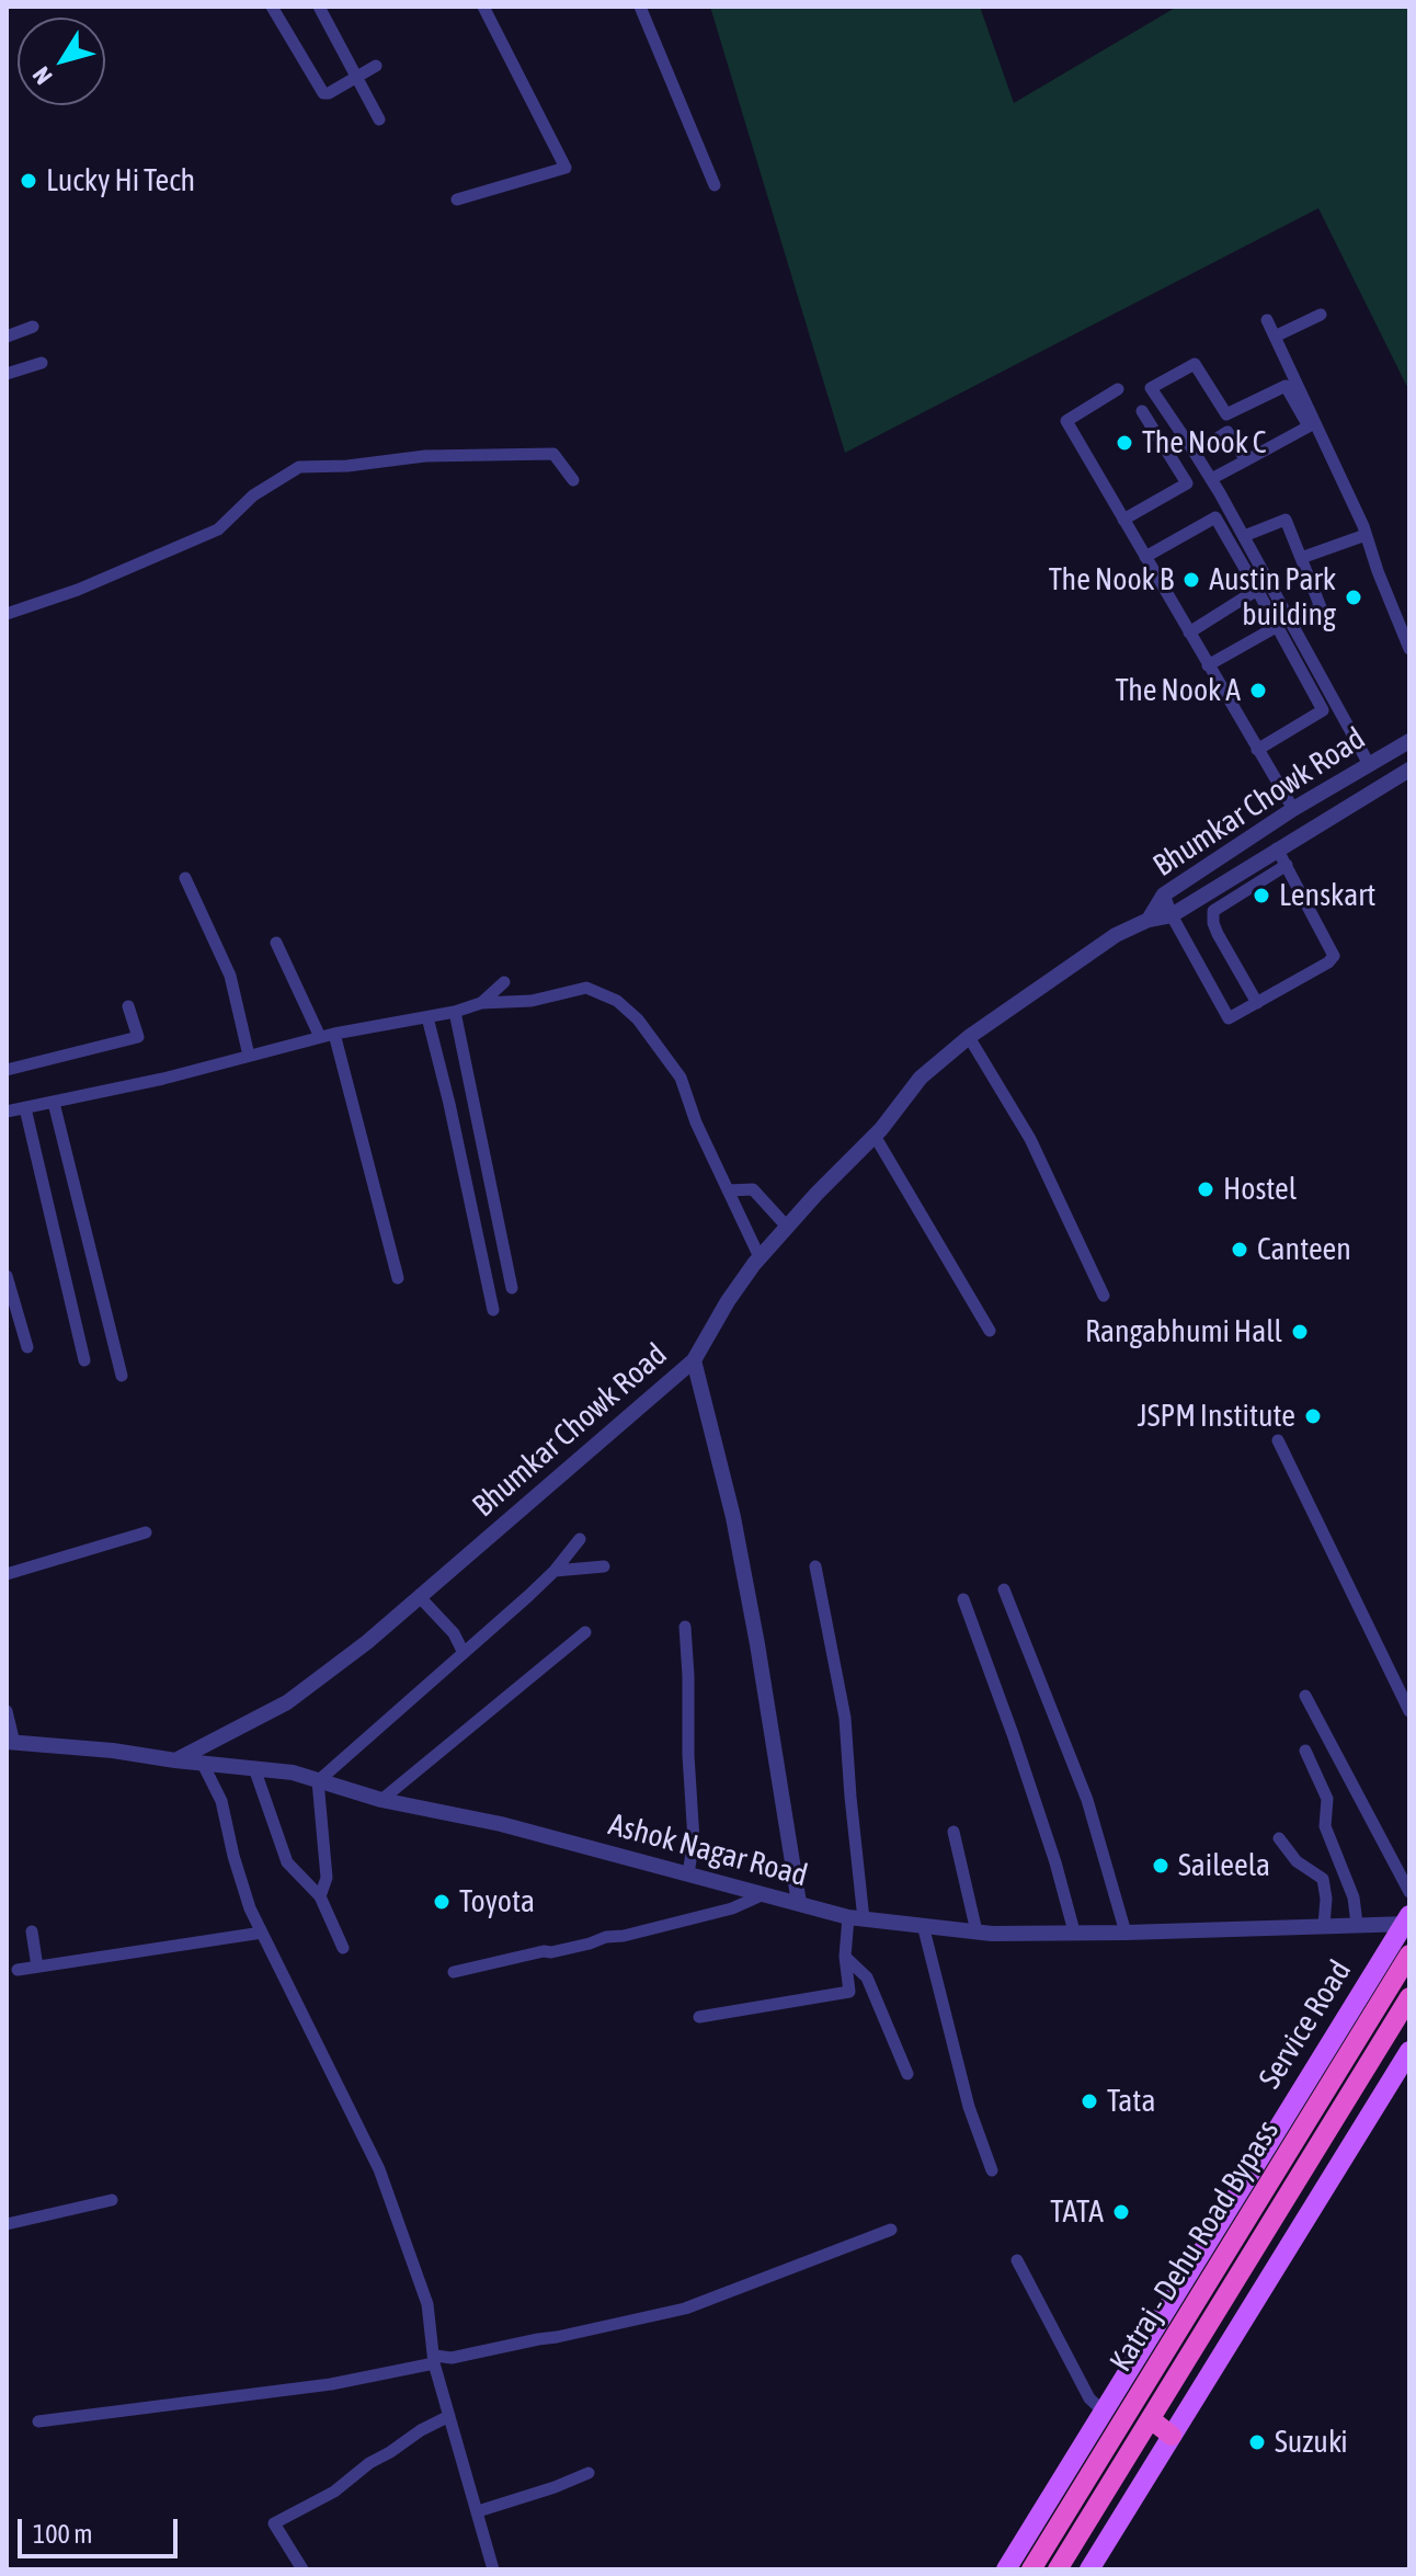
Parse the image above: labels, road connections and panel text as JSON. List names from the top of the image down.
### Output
{
  "streets": {
    "highway": ["Katraj - Dehu Road Bypass"],
    "main road": ["Service Road"],
    "street": ["Bhumkar Chowk Road", "Ashok Nagar Road"]
  },
  "crossings": [
    ["Bhumkar Chowk Road", "Ashok Nagar Road"],
    ["Ashok Nagar Road", "Service Road"]
  ],
  "places": [
    "Lucky Hi Tech",
    "The Nook C",
    "The Nook B",
    "Austin Park building",
    "The Nook A",
    "Lenskart",
    "Hostel",
    "Canteen",
    "Rangabhumi Hall",
    "JSPM Institute",
    "Saileela",
    "Toyota",
    "Tata",
    "TATA",
    "Suzuki"
  ],
  "scale_bar": "100 m",
  "north": "bottom left"
}
